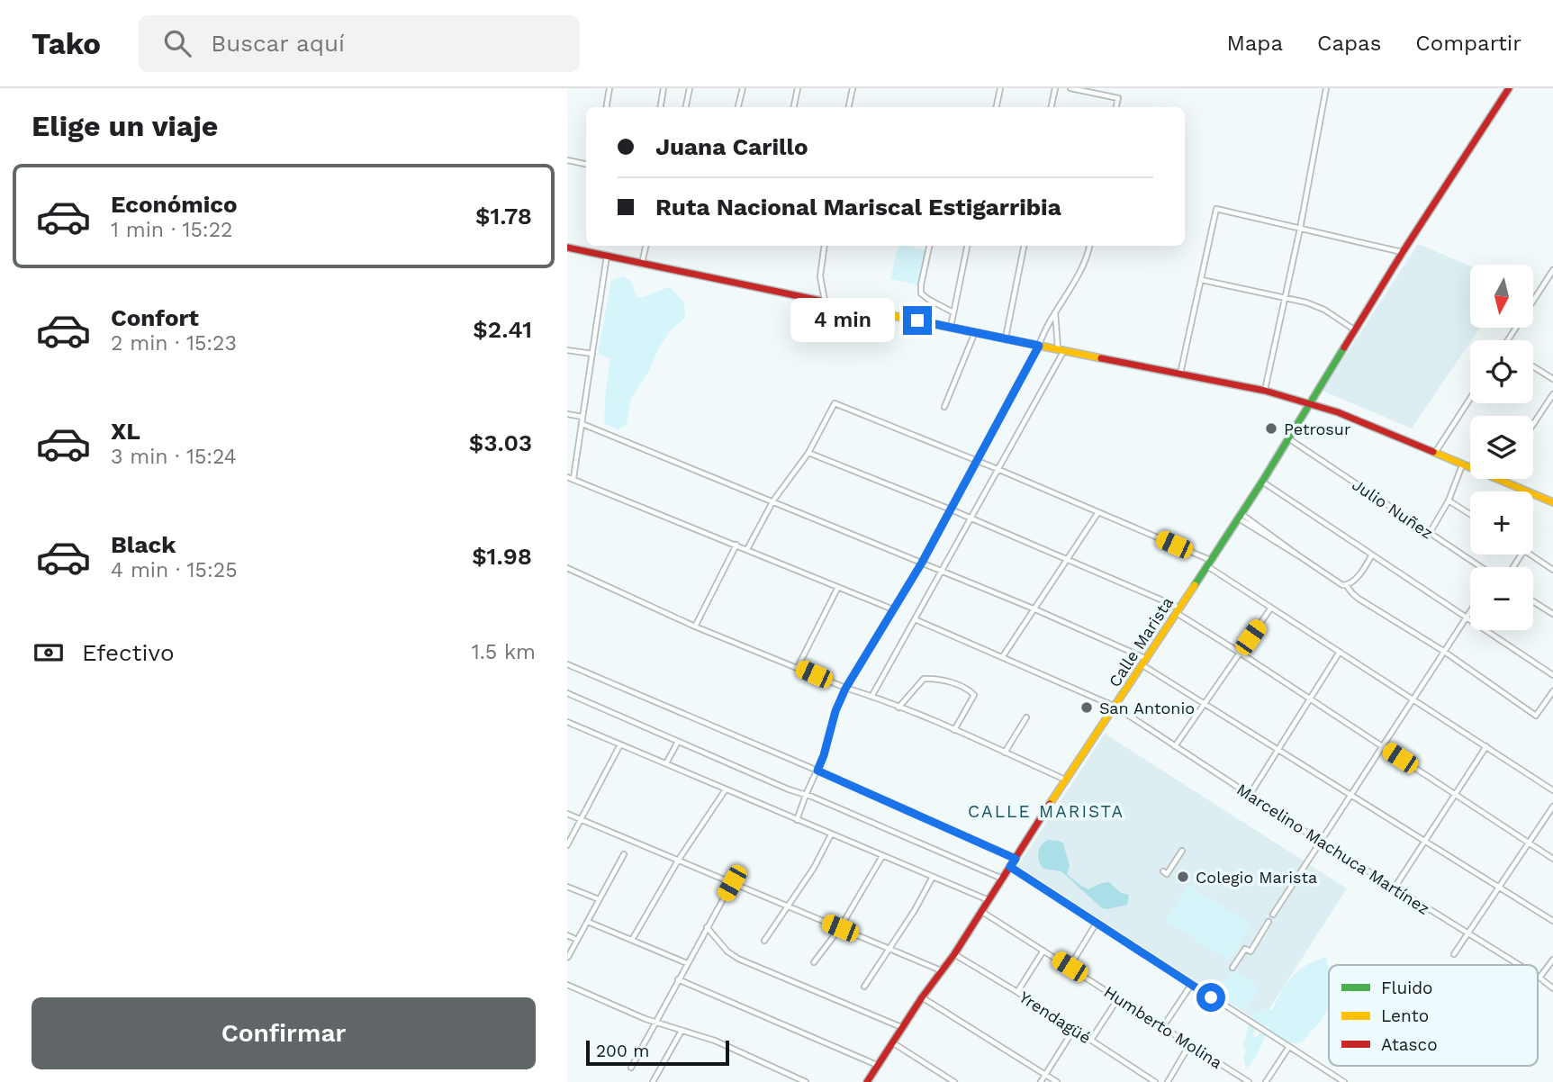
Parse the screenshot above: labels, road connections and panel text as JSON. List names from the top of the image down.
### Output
{
  "streets": {
    "street": [
      "Julio Nuñez",
      "Calle Marista",
      "Marcelino Machuca Martínez",
      "Yrendagüé",
      "Humberto Molina"
    ]
  },
  "crossings": [
    ["Julio Nuñez", "Calle Marista"],
    ["Calle Marista", "Marcelino Machuca Martínez"],
    ["Calle Marista", "Yrendagüé"],
    ["Calle Marista", "Humberto Molina"]
  ],
  "districts": ["CALLE MARISTA"],
  "places": ["Petrosur", "San Antonio", "Colegio Marista"],
  "legend": ["Fluido", "Lento", "Atasco"],
  "scale_bar": "200 m",
  "north": "bottom",
  "page": {
    "header": "Tako",
    "search": "Buscar aquí",
    "nav": ["Mapa", "Capas", "Compartir"],
    "heading": "Elige un viaje",
    "banner": ["Juana Carillo", "Ruta Nacional Mariscal Estigarribia"],
    "list": [
      {
        "name": "Económico",
        "note": "1 min · 15:22",
        "value": "$1.78"
      },
      {
        "name": "Confort",
        "note": "2 min · 15:23",
        "value": "$2.41"
      },
      {
        "name": "XL",
        "note": "3 min · 15:24",
        "value": "$3.03"
      },
      {
        "name": "Black",
        "note": "4 min · 15:25",
        "value": "$1.98"
      }
    ],
    "map_buttons": ["+", "−"],
    "bubble": "4 min",
    "pay": ["Efectivo", "1.5 km"],
    "buttons": "Confirmar",
    "scale": "200 m"
  }
}
